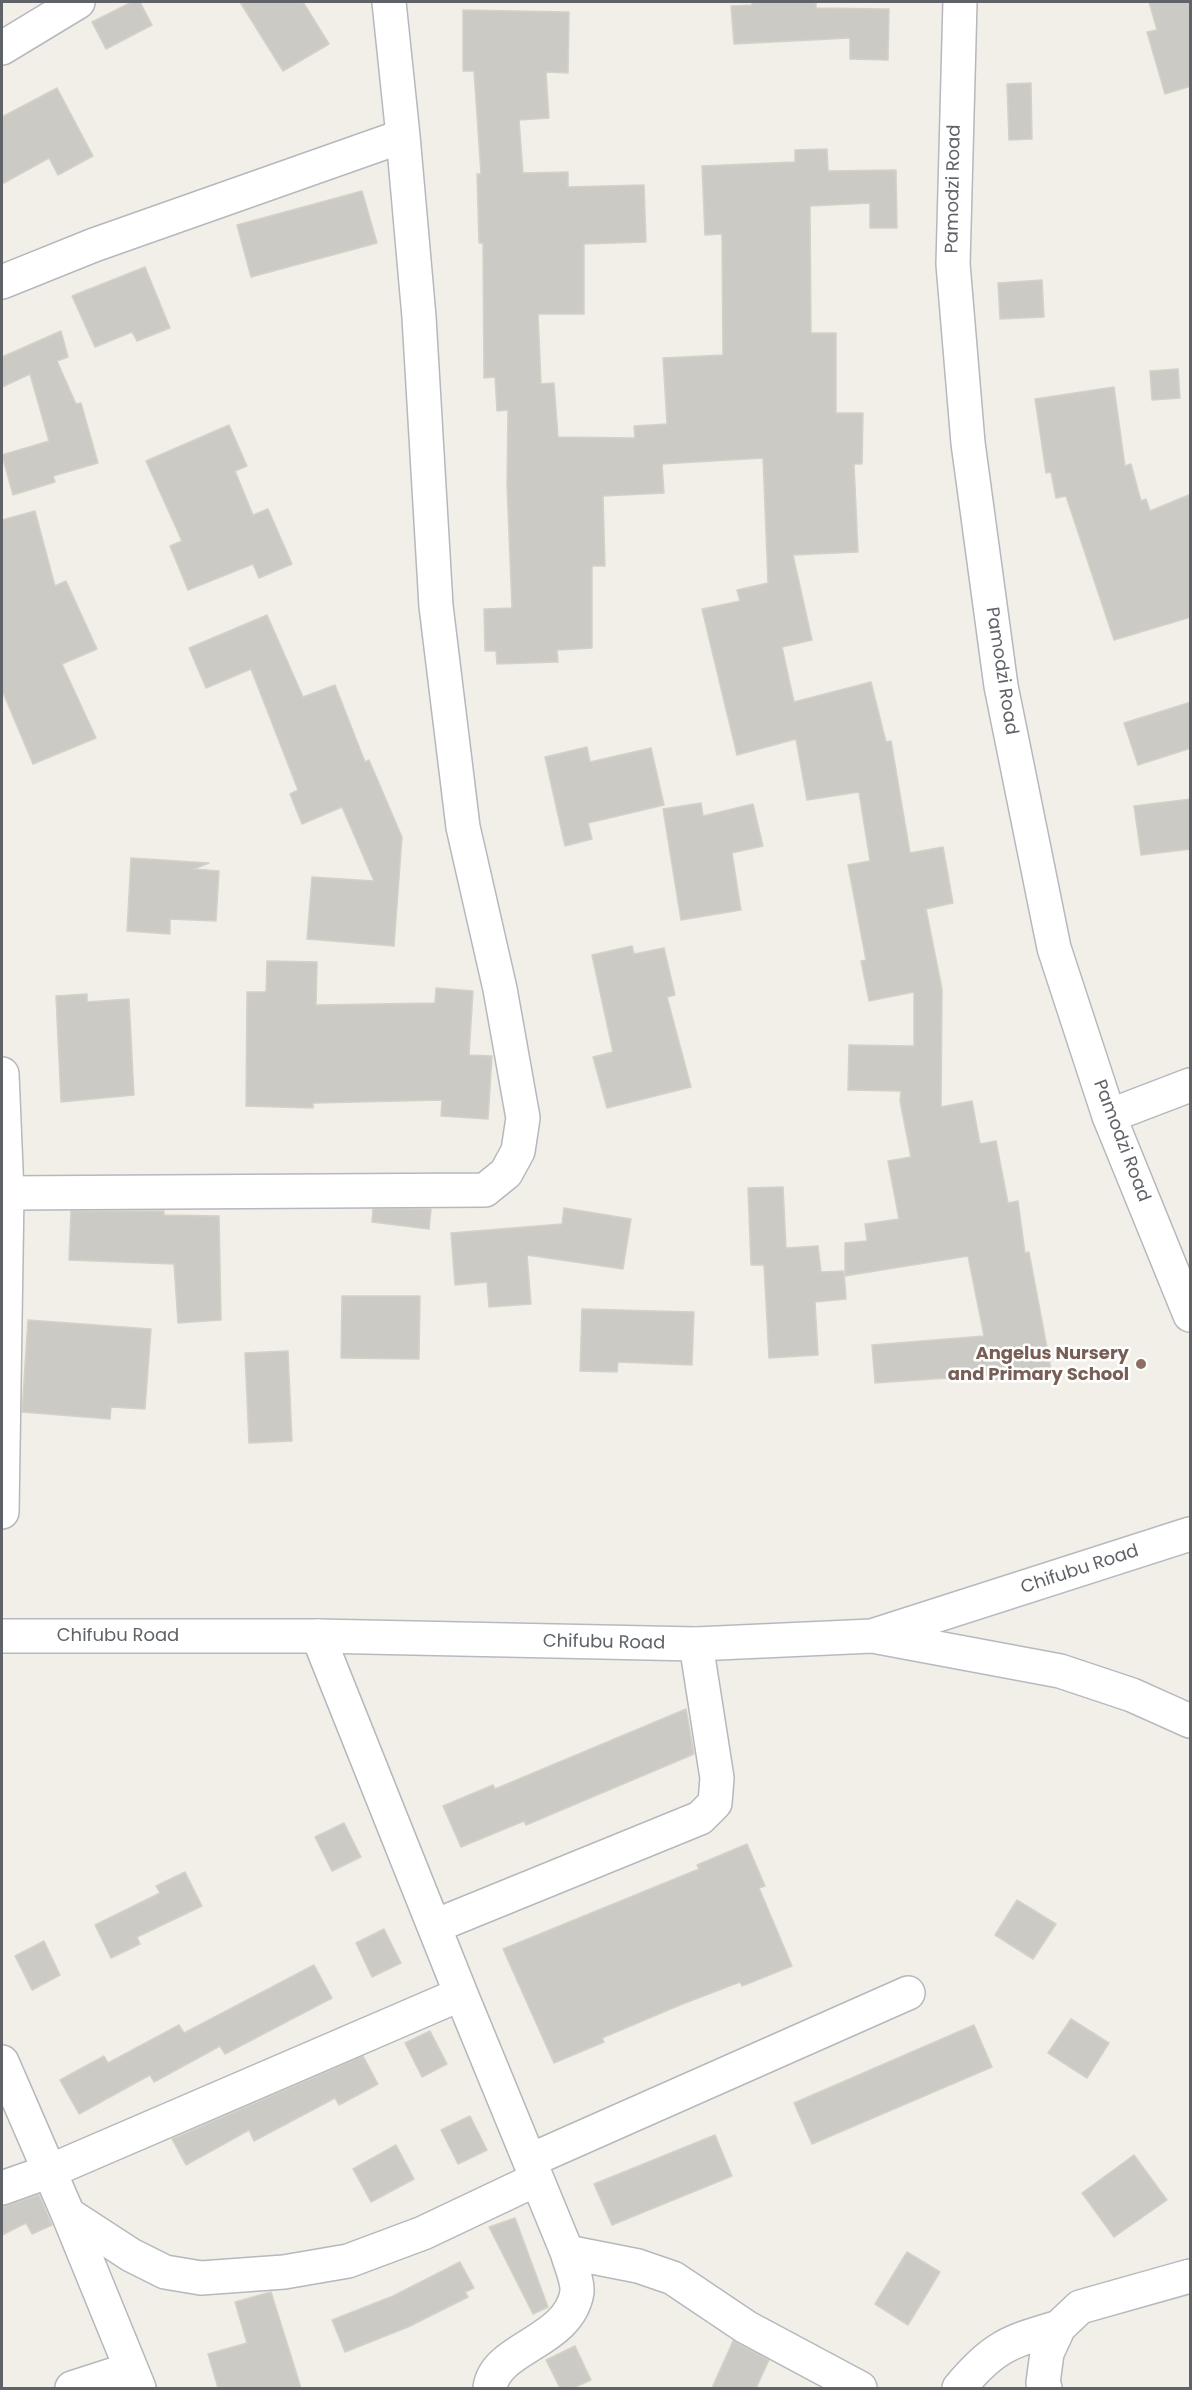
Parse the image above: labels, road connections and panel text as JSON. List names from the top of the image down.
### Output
{
  "streets": {
    "street": ["Pamodzi Road", "Chifubu Road"]
  },
  "places": ["Angelus Nursery and Primary School"]
}
